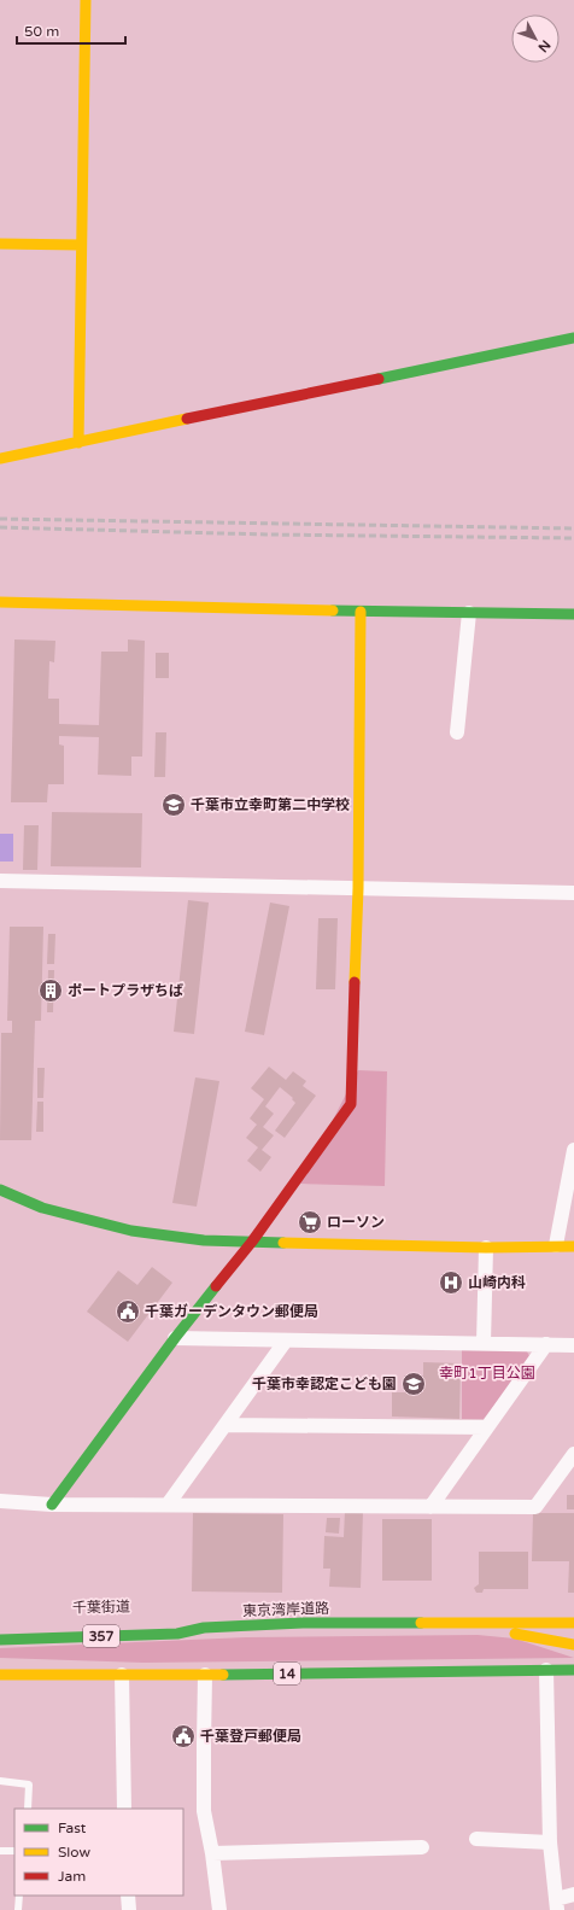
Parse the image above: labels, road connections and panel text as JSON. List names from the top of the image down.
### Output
{
  "streets": {
    "main road": ["東京湾岸道路", "357", "14"]
  },
  "parks": ["幸町1丁目公園"],
  "places": {
    "school or university": ["千葉市立幸町第二中学校", "千葉市幸認定こども園"],
    "building": ["ポートプラザちば"],
    "supermarket": ["ローソン"],
    "hospital": ["山崎内科"],
    "public building": ["千葉ガーデンタウン郵便局", "千葉登戸郵便局"]
  },
  "legend": ["Fast", "Slow", "Jam"],
  "scale_bar": "50 m",
  "north": "bottom right"
}
